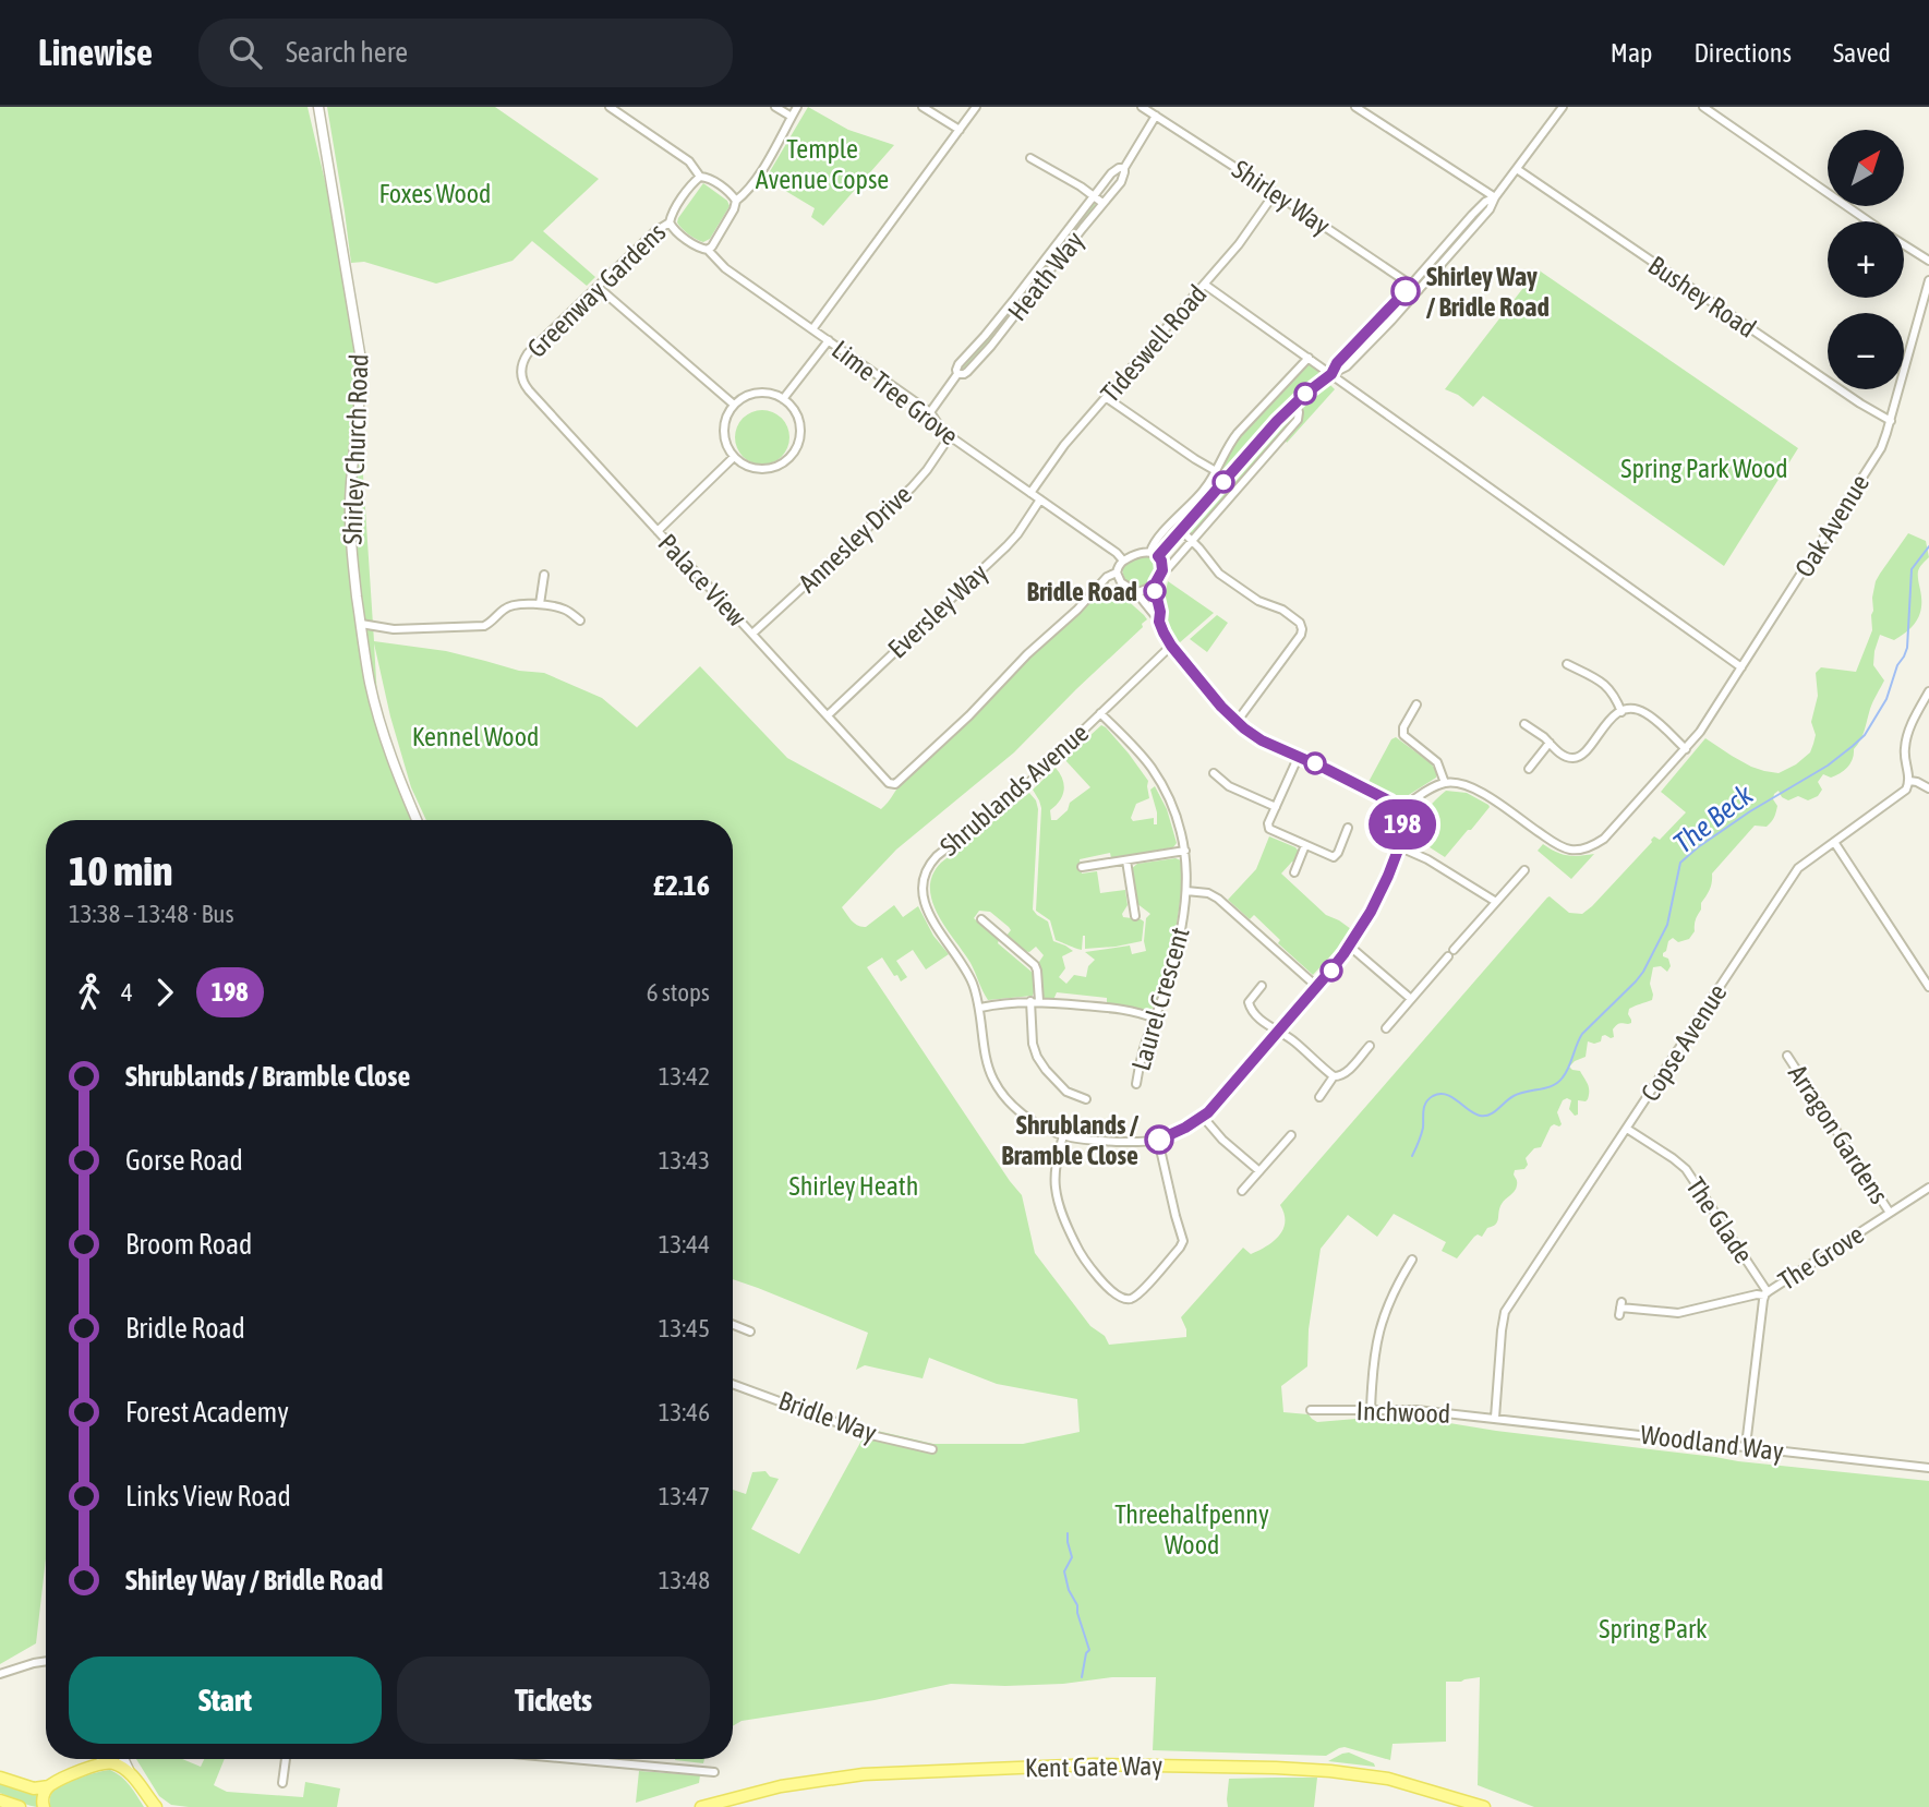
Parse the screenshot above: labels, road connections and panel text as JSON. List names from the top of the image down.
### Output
{
  "streets": {
    "main road": ["Kent Gate Way"],
    "street": [
      "Shirley Way",
      "Heath Way",
      "Greenway Gardens",
      "Bushey Road",
      "Tideswell Road",
      "Lime Tree Grove",
      "Shirley Church Road",
      "Oak Avenue",
      "Annesley Drive",
      "Palace View",
      "Eversley Way",
      "Shrublands Avenue",
      "Laurel Crescent",
      "Copse Avenue",
      "Arragon Gardens",
      "The Glade",
      "The Grove",
      "Inchwood",
      "Bridle Way",
      "Woodland Way"
    ]
  },
  "crossings": [
    ["Shirley Way", "Heath Way"],
    ["Shirley Way", "Tideswell Road"],
    ["Heath Way", "Lime Tree Grove"],
    ["Greenway Gardens", "Lime Tree Grove"],
    ["Greenway Gardens", "Palace View"],
    ["Bushey Road", "Oak Avenue"],
    ["Tideswell Road", "Lime Tree Grove"],
    ["Lime Tree Grove", "Annesley Drive"],
    ["Lime Tree Grove", "Palace View"],
    ["Lime Tree Grove", "Eversley Way"],
    ["Annesley Drive", "Palace View"],
    ["Palace View", "Eversley Way"],
    ["Shrublands Avenue", "Laurel Crescent"],
    ["Copse Avenue", "The Glade"],
    ["Copse Avenue", "Inchwood"],
    ["Copse Avenue", "Woodland Way"],
    ["Arragon Gardens", "The Grove"],
    ["The Glade", "The Grove"],
    ["The Grove", "Woodland Way"],
    ["Inchwood", "Woodland Way"]
  ],
  "water": ["The Beck"],
  "parks": [
    "Temple Avenue Copse",
    "Foxes Wood",
    "Spring Park Wood",
    "Kennel Wood",
    "Shirley Heath",
    "Threehalfpenny Wood",
    "Spring Park"
  ],
  "places": ["Shirley Way / Bridle Road", "Bridle Road", "Shrublands / Bramble Close"],
  "lines": ["bus line 198"],
  "north": "top right",
  "page": {
    "header": "Linewise",
    "search": "Search here",
    "nav": ["Map", "Directions", "Saved"],
    "on_map": "198",
    "map_buttons": ["+", "−"],
    "heading": ["10 min", "13:38 – 13:48 · Bus", "£2.16"],
    "legs": ["4", "198", "6 stops"],
    "list": [
      {
        "name": "Shrublands / Bramble Close",
        "value": "13:42"
      },
      {
        "name": "Gorse Road",
        "value": "13:43"
      },
      {
        "name": "Broom Road",
        "value": "13:44"
      },
      {
        "name": "Bridle Road",
        "value": "13:45"
      },
      {
        "name": "Forest Academy",
        "value": "13:46"
      },
      {
        "name": "Links View Road",
        "value": "13:47"
      },
      {
        "name": "Shirley Way / Bridle Road",
        "value": "13:48"
      }
    ],
    "buttons": ["Start", "Tickets"]
  }
}
